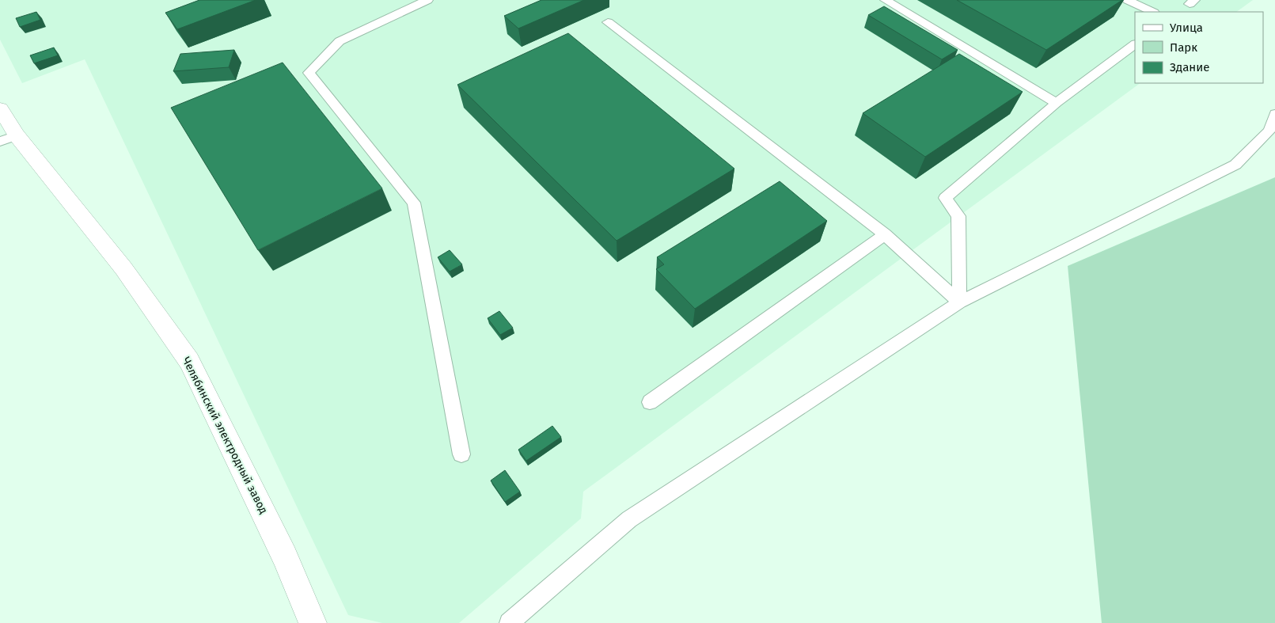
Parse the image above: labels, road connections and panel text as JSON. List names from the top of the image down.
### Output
{
  "streets": {
    "street": ["Челябинский электродный завод"]
  },
  "legend": ["Улица", "Парк", "Здание"]
}
